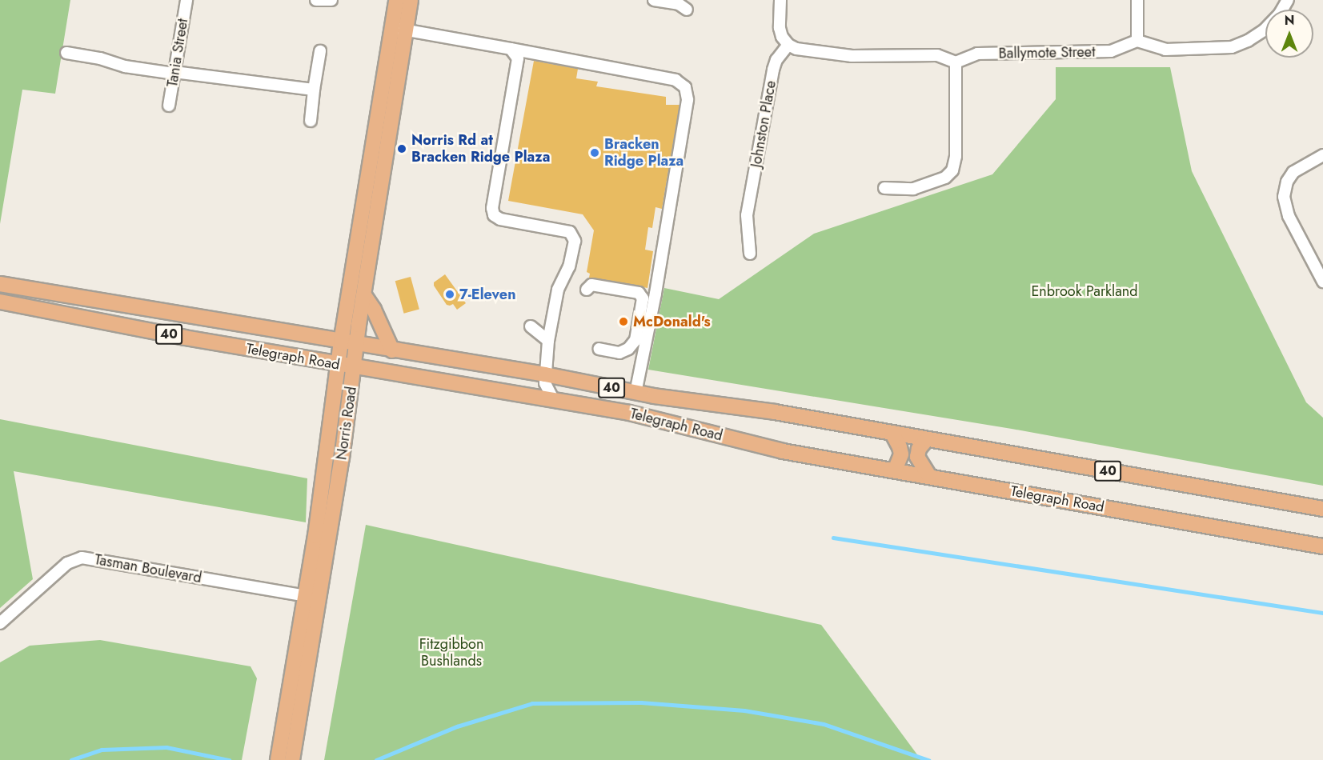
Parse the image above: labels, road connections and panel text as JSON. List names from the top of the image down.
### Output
{
  "streets": {
    "main road": ["40", "Telegraph Road", "Norris Road"],
    "street": [
      "Tania Street",
      "Ballymote Street",
      "Johnston Place",
      "Tasman Boulevard"
    ]
  },
  "crossings": [
    ["Telegraph Road", "Norris Road"],
    ["Norris Road", "Tasman Boulevard"]
  ],
  "parks": ["Enbrook Parkland", "Fitzgibbon Bushlands"],
  "places": [
    "Norris Rd at Bracken Ridge Plaza",
    "Bracken Ridge Plaza",
    "7-Eleven",
    "McDonald's"
  ],
  "north": "top"
}
